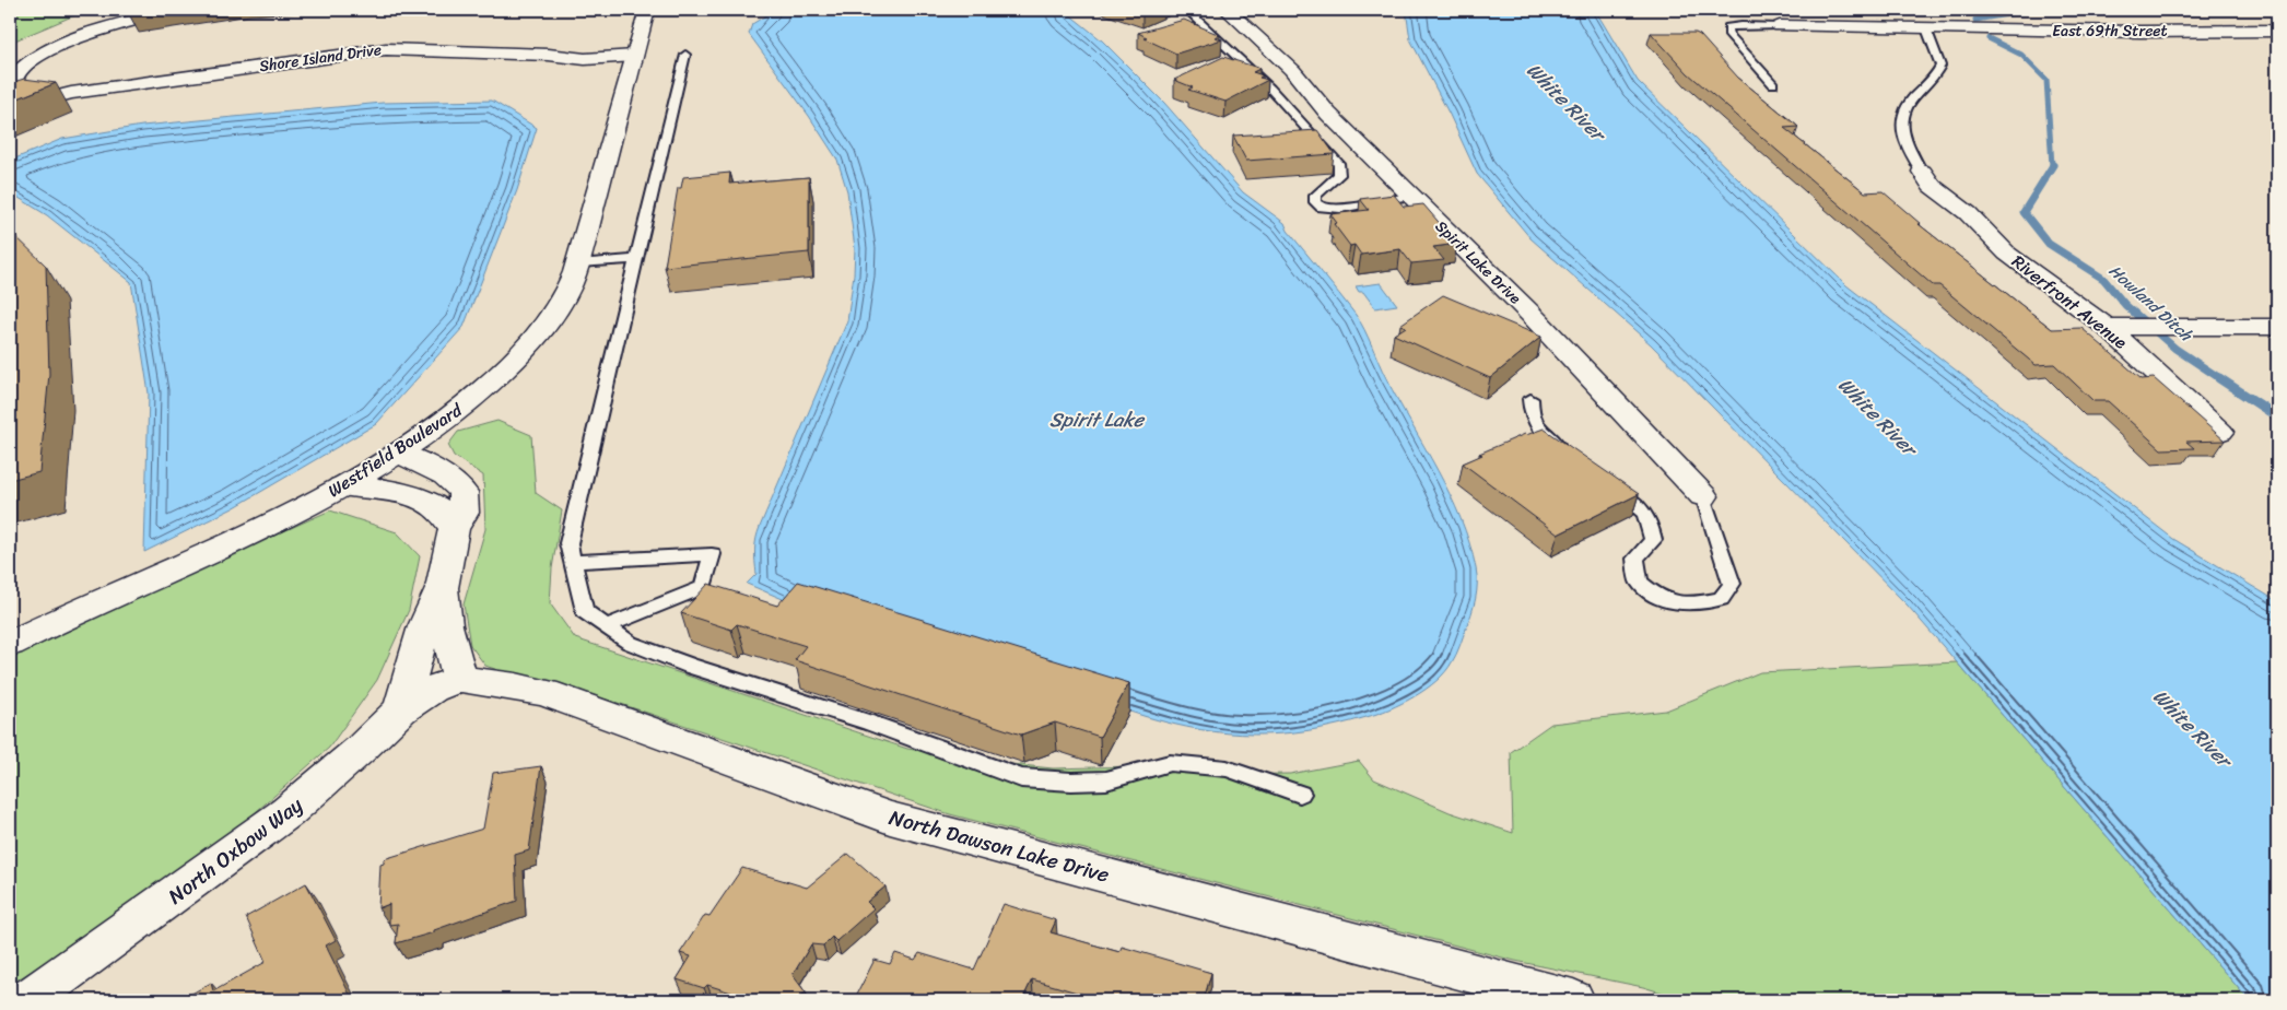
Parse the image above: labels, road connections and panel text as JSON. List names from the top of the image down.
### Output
{
  "streets": {
    "street": [
      "East 69th Street",
      "Shore Island Drive",
      "Spirit Lake Drive",
      "Riverfront Avenue",
      "Westfield Boulevard",
      "North Dawson Lake Drive",
      "North Oxbow Way"
    ]
  },
  "crossings": [
    ["Shore Island Drive", "Westfield Boulevard"],
    ["North Dawson Lake Drive", "North Oxbow Way"]
  ],
  "water": ["White River", "Howland Ditch", "Spirit Lake"]
}
